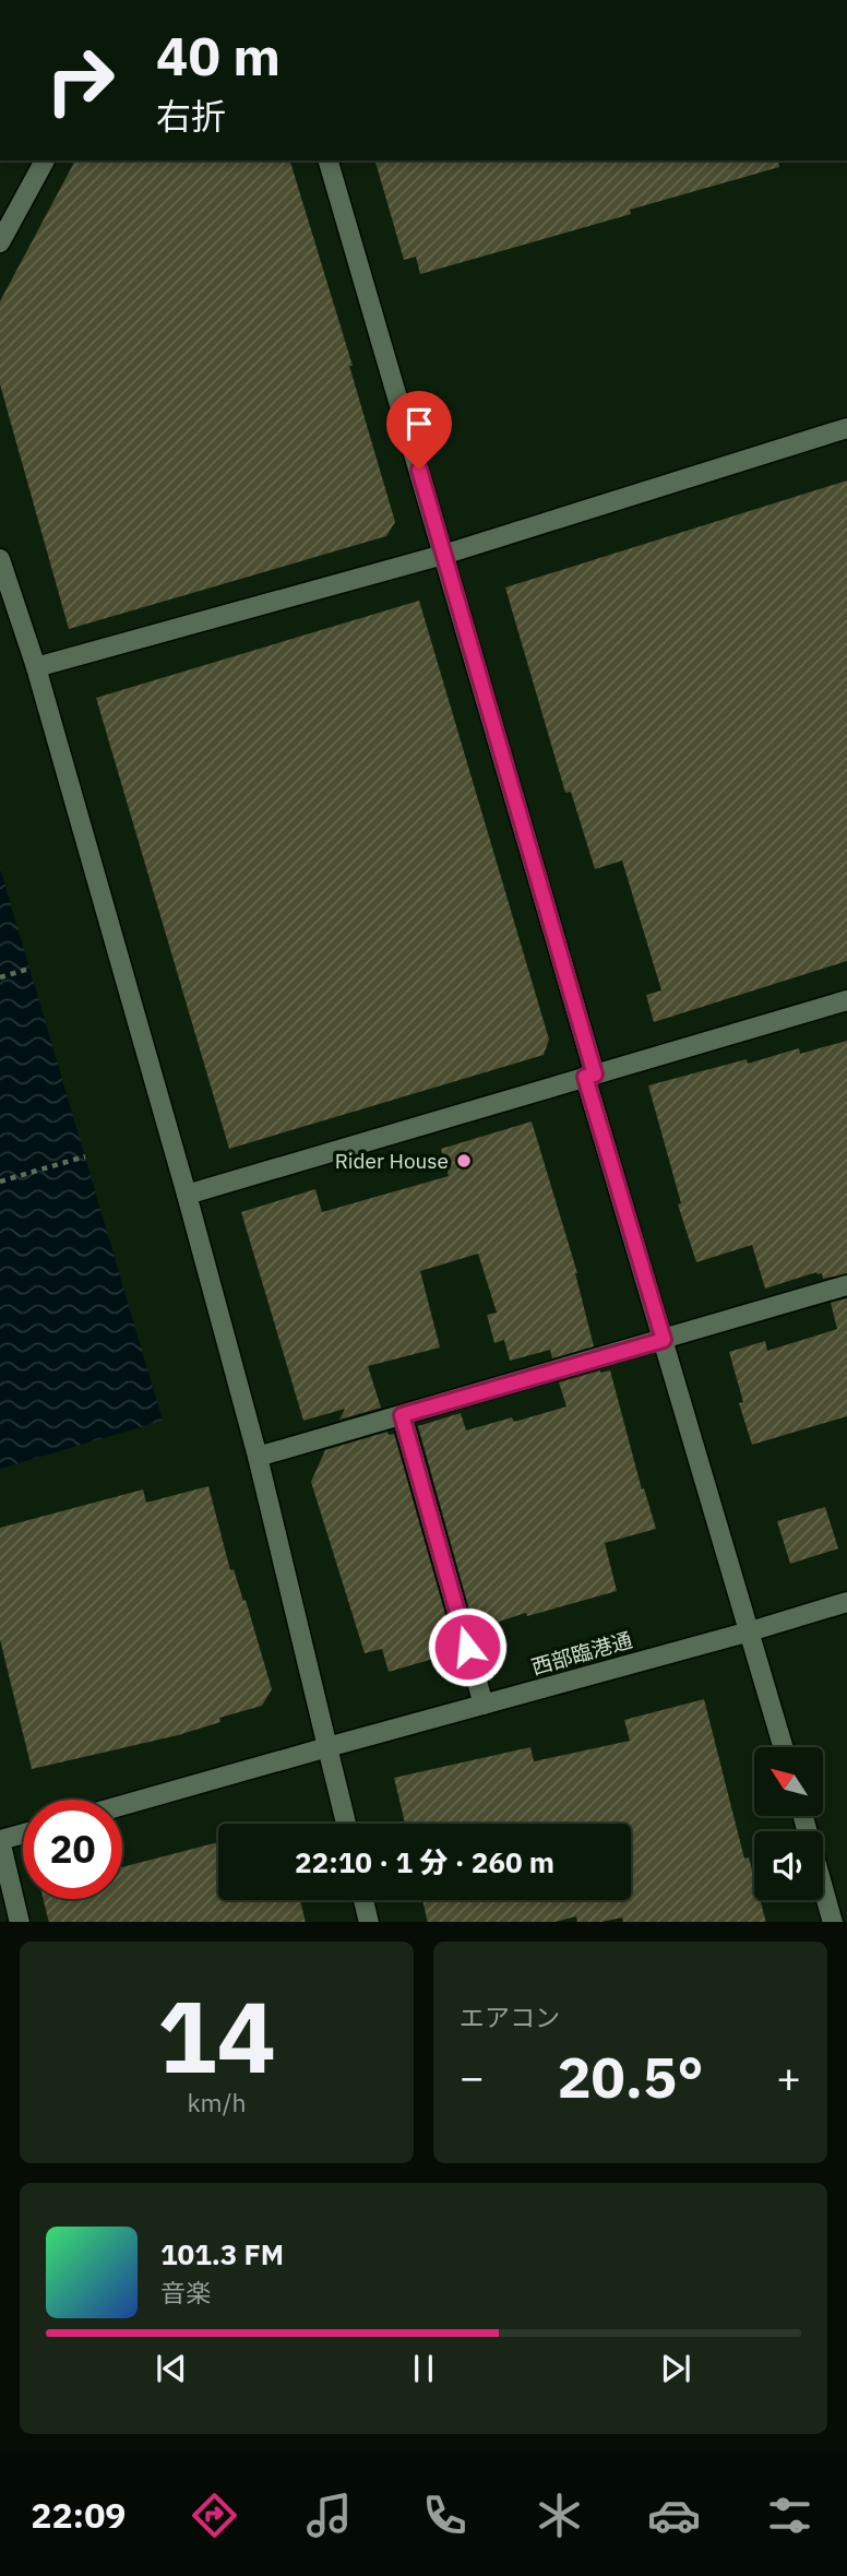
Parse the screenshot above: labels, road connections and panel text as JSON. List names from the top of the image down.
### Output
{
  "streets": {
    "street": ["西部臨港通"]
  },
  "places": ["Rider House"],
  "north": "top left",
  "page": {
    "turn": ["40 m", "右折"],
    "limit": "20",
    "trip": "22:10 · 1 分 · 260 m",
    "tile": [
      ["14", "km/h"],
      "エアコン"
    ],
    "heat": ["−", "20.5°", "+"],
    "song": ["101.3 FM", "音楽"],
    "tabs": "22:09"
  }
}
